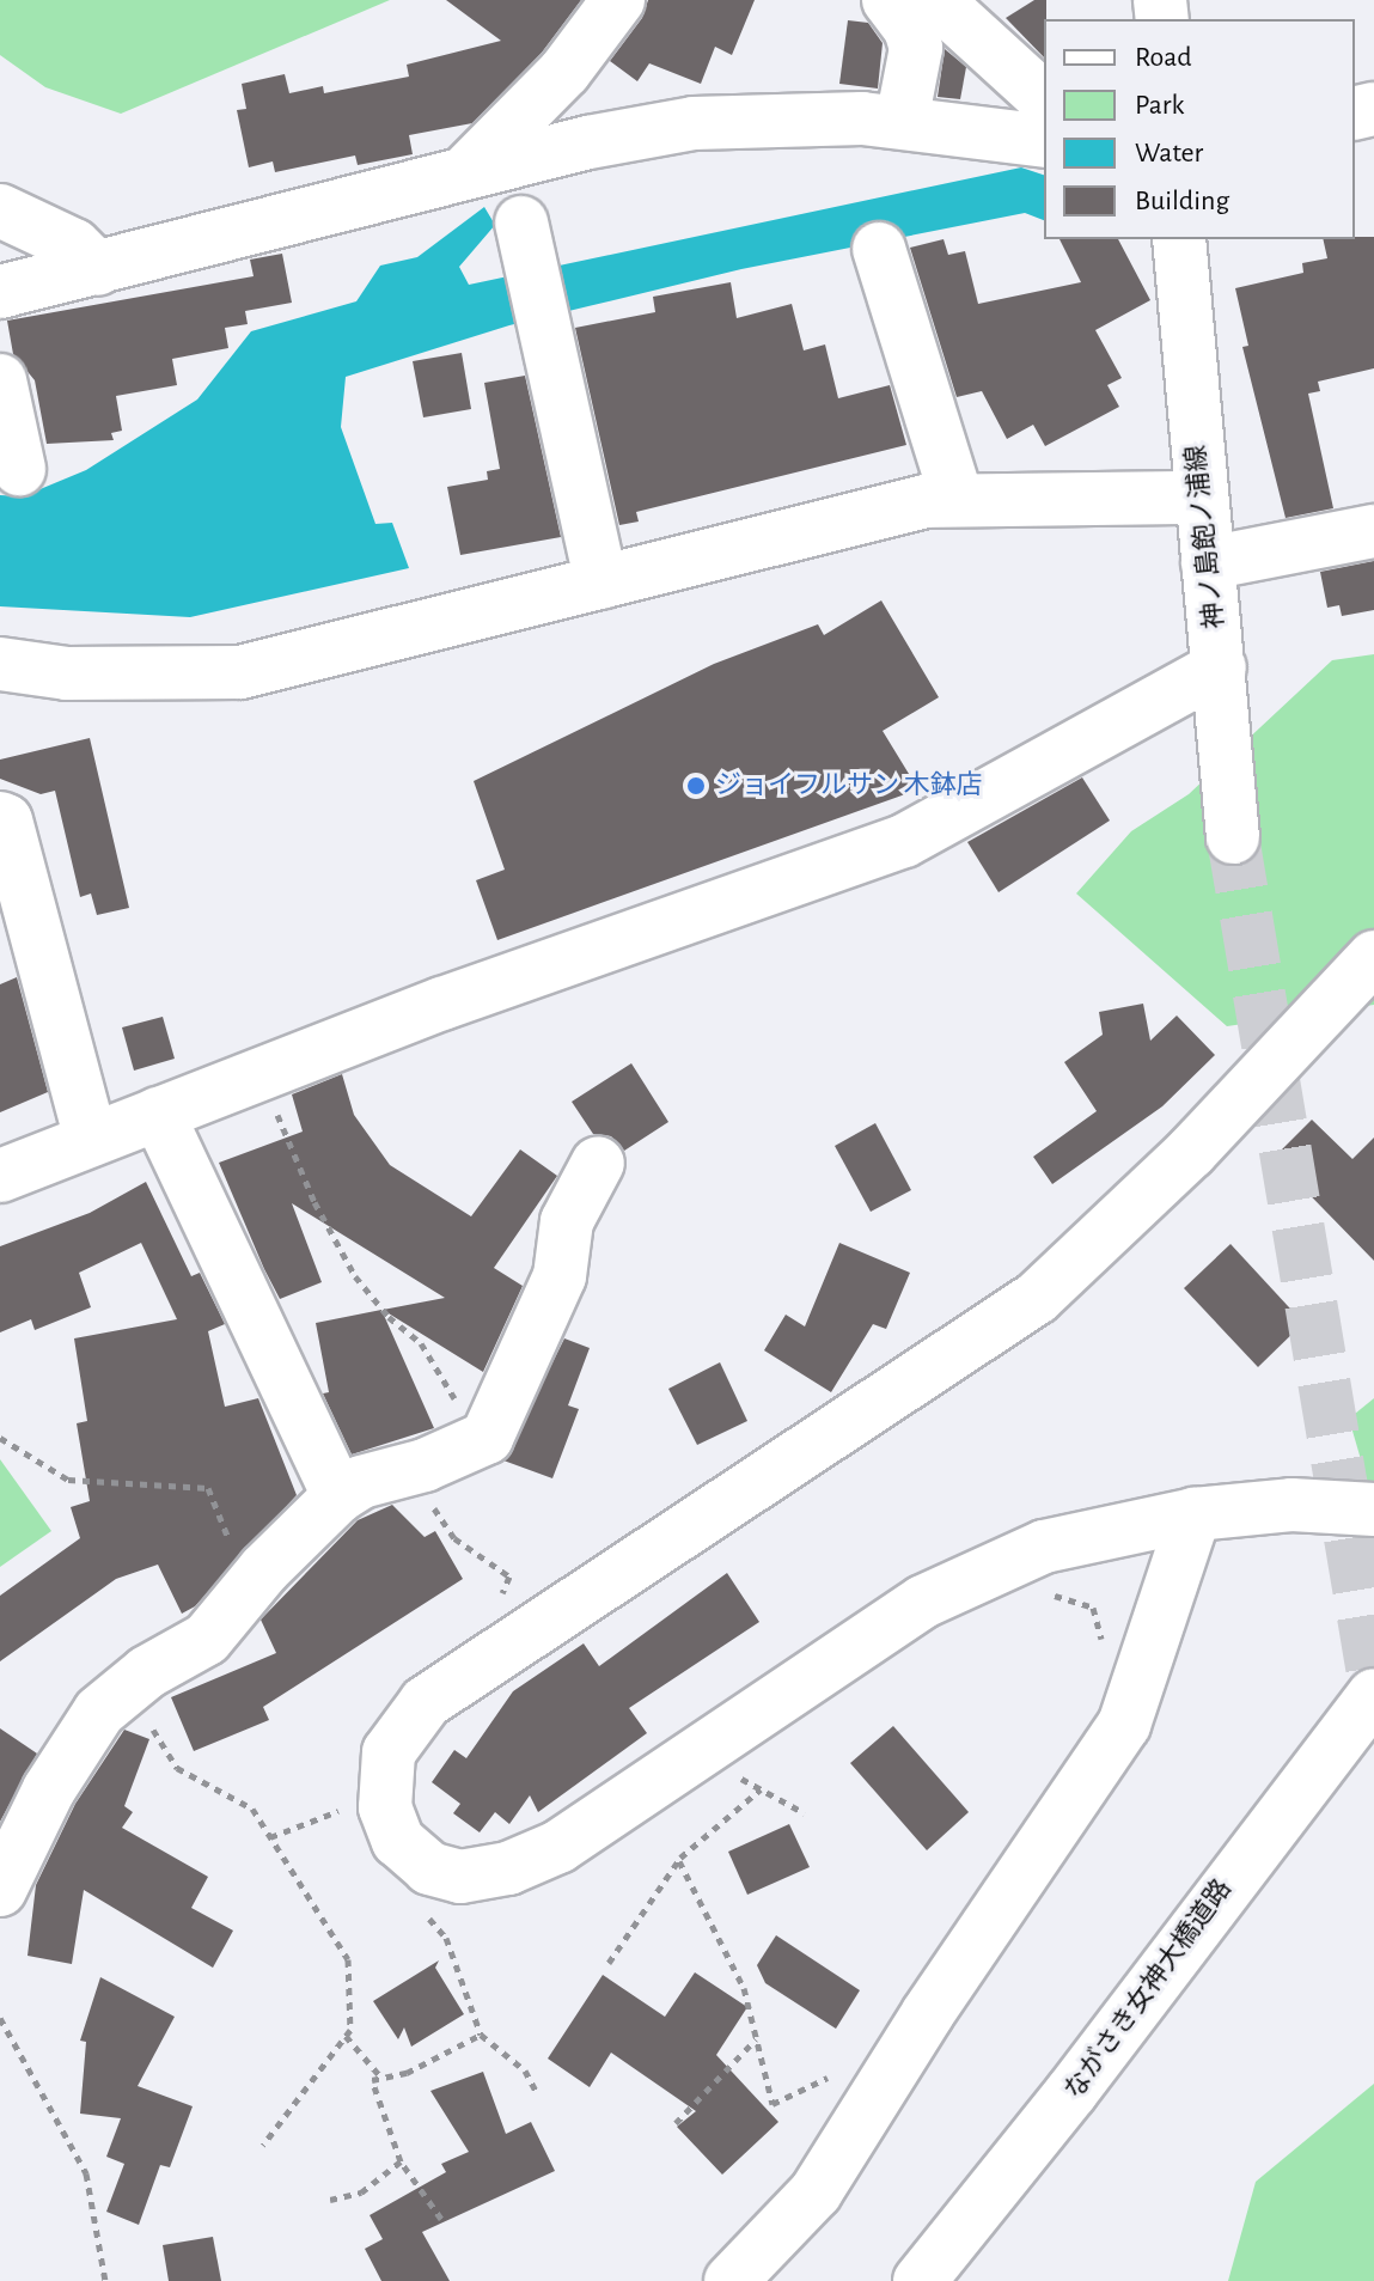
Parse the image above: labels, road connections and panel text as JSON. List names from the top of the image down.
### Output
{
  "streets": {
    "street": ["神ノ島飽ノ浦線", "ながさき女神大橋道路"]
  },
  "places": ["ジョイフルサン 木鉢店"],
  "legend": [
    "Road",
    "Park",
    "Water",
    "Building"
  ]
}
